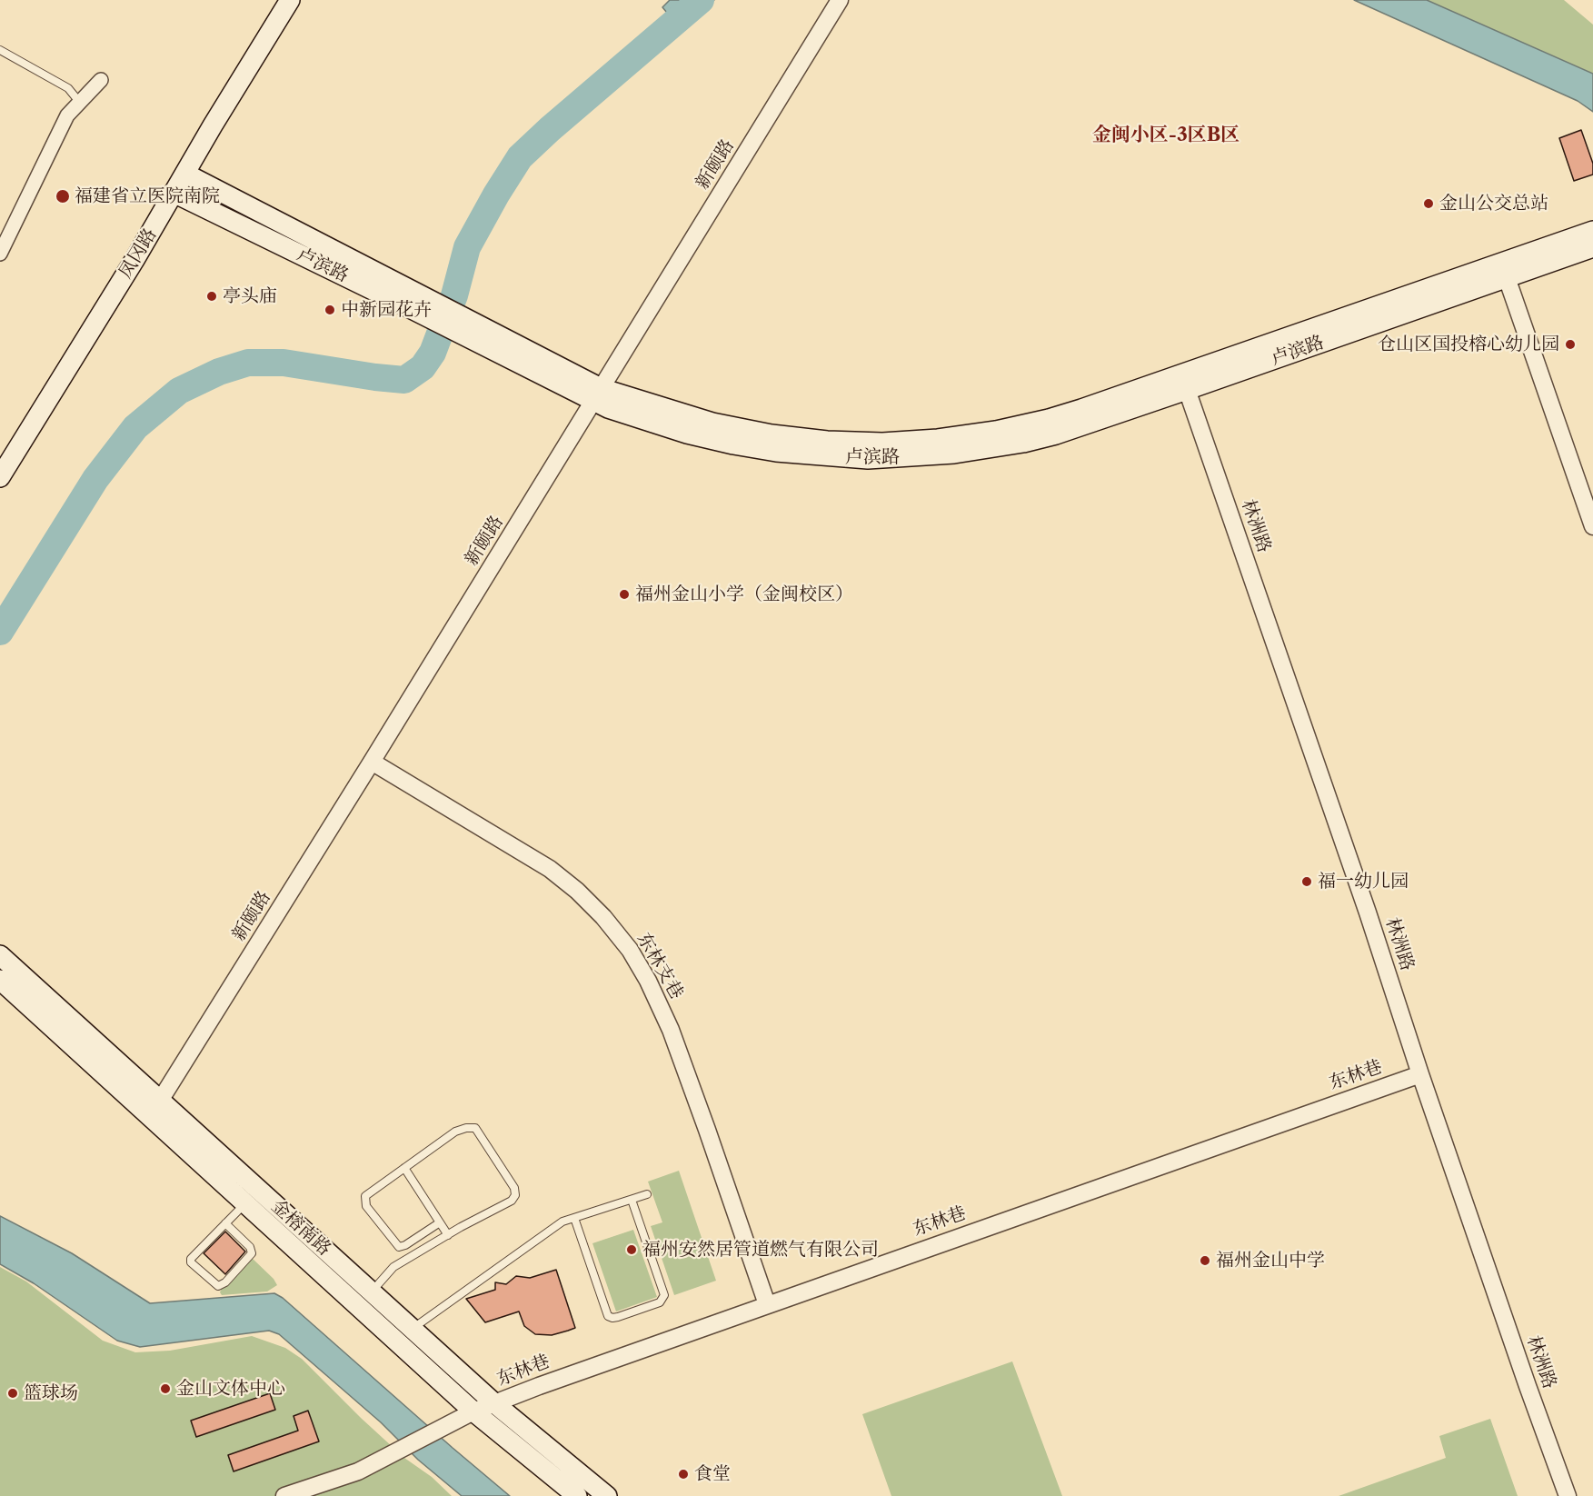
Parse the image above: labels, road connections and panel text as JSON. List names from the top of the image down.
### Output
{
  "streets": {
    "main road": ["凤冈路", "卢滨路", "金榕南路"],
    "street": [
      "新颐路",
      "林洲路",
      "东林支巷",
      "东林巷"
    ]
  },
  "crossings": [
    ["新颐路", "卢滨路"],
    ["新颐路", "东林支巷"],
    ["新颐路", "金榕南路"],
    ["凤冈路", "卢滨路"],
    ["卢滨路", "林洲路"],
    ["林洲路", "东林巷"],
    ["东林支巷", "东林巷"],
    ["东林巷", "金榕南路"]
  ],
  "districts": ["金闽小区-3区B区"],
  "places": [
    "福建省立医院南院",
    "金山公交总站",
    "亭头庙",
    "中新园花卉",
    "仓山区国投榕心幼儿园",
    "福州金山小学（金闽校区）",
    "福一幼儿园",
    "福州安然居管道燃气有限公司",
    "福州金山中学",
    "金山文体中心",
    "篮球场",
    "食堂"
  ]
}
